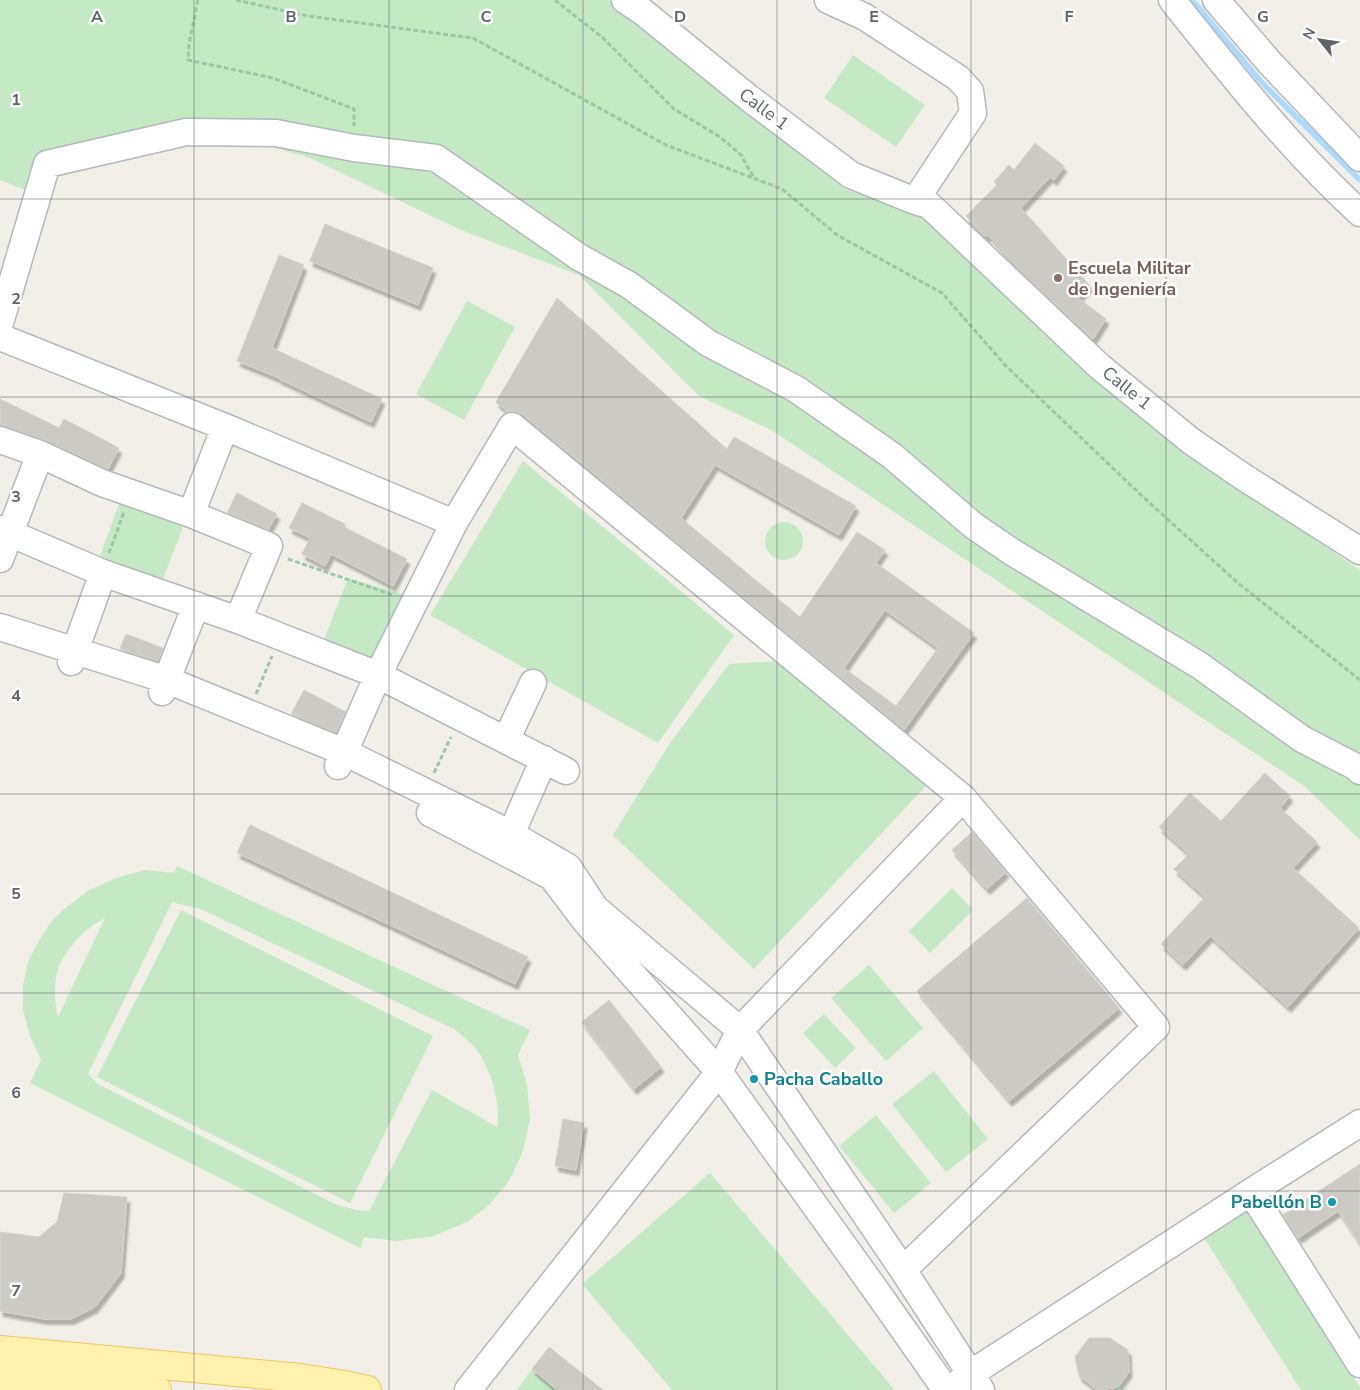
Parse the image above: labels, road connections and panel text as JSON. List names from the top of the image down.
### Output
{
  "streets": {
    "street": ["Calle 1"]
  },
  "places": ["Escuela Militar de Ingeniería", "Pacha Caballo", "Pabellón B"],
  "north": "top left",
  "grid": {
    "columns": [
      "A",
      "B",
      "C",
      "D",
      "E",
      "F",
      "G"
    ],
    "rows": [
      "1",
      "2",
      "3",
      "4",
      "5",
      "6",
      "7"
    ]
  }
}
